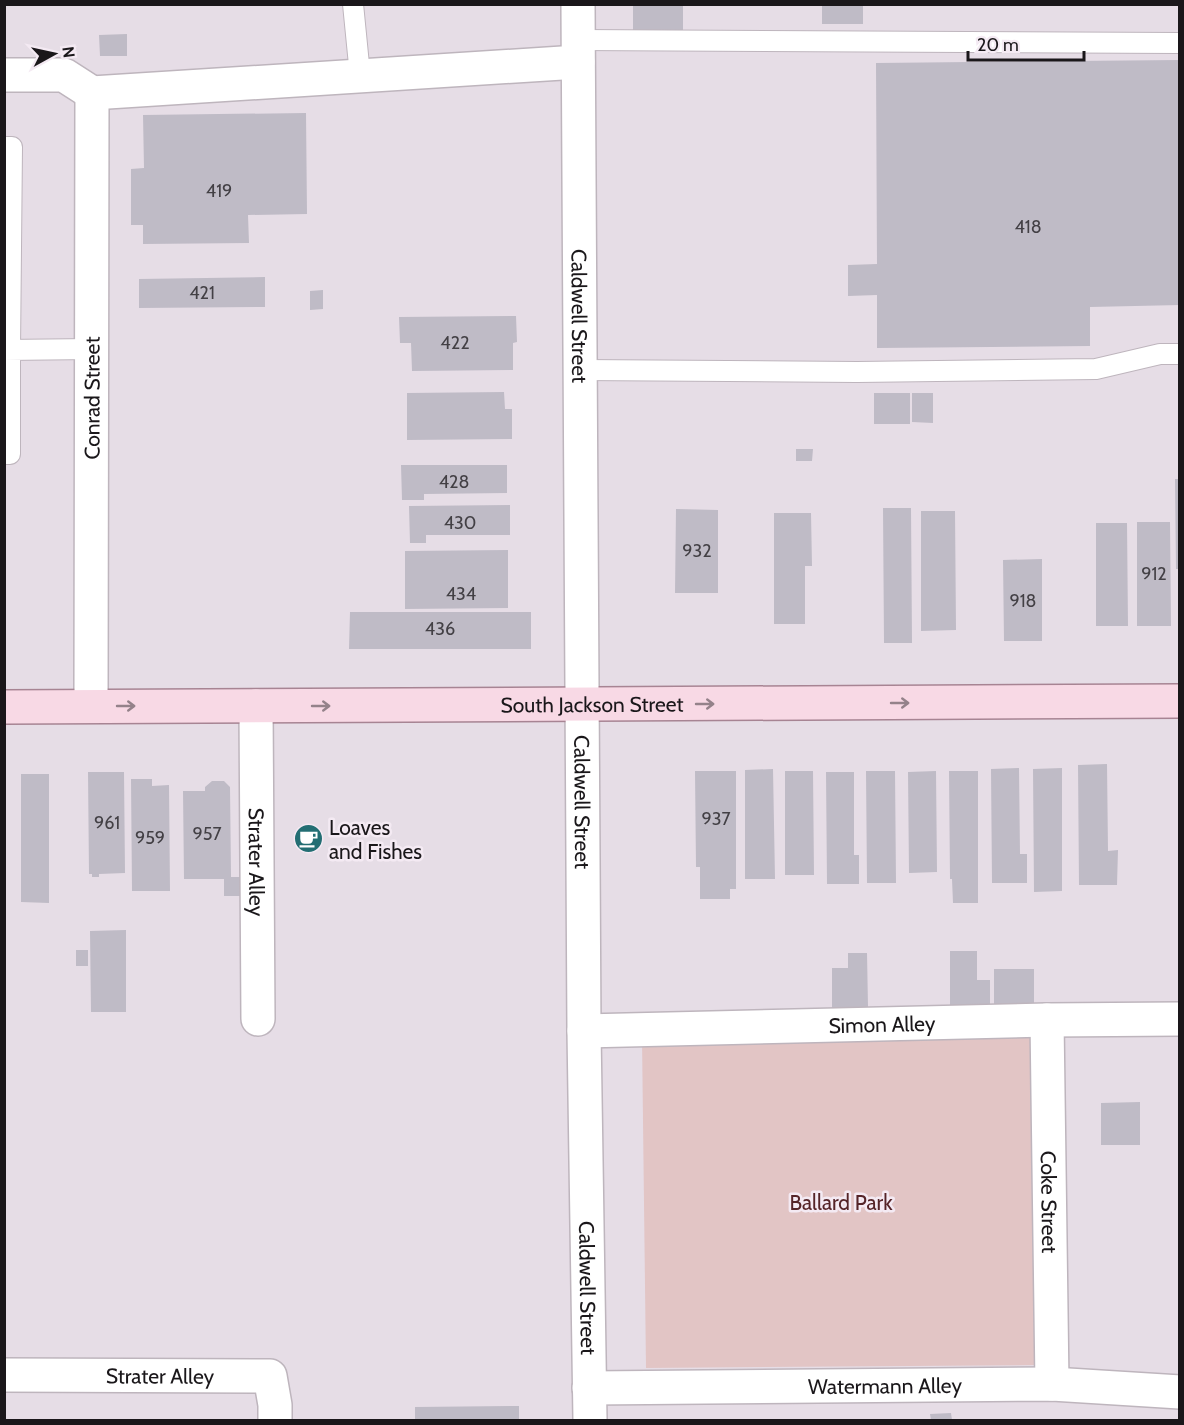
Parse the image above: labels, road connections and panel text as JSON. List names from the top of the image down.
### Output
{
  "streets": {
    "main road": ["South Jackson Street"],
    "street": [
      "Caldwell Street",
      "Conrad Street",
      "Strater Alley",
      "Simon Alley",
      "Coke Street",
      "Watermann Alley"
    ]
  },
  "crossings": [
    ["Caldwell Street", "South Jackson Street"],
    ["Caldwell Street", "Simon Alley"],
    ["Caldwell Street", "Watermann Alley"],
    ["Conrad Street", "South Jackson Street"],
    ["South Jackson Street", "Strater Alley"],
    ["Simon Alley", "Coke Street"],
    ["Coke Street", "Watermann Alley"]
  ],
  "one_way": ["South Jackson Street"],
  "parks": ["Ballard Park"],
  "places": {
    "cafe": ["Loaves and Fishes"]
  },
  "house_numbers": [
    "419",
    "418",
    "421",
    "422",
    "428",
    "430",
    "932",
    "912",
    "434",
    "918",
    "436",
    "937",
    "961",
    "957",
    "959"
  ],
  "scale_bar": "20 m",
  "north": "right"
}
